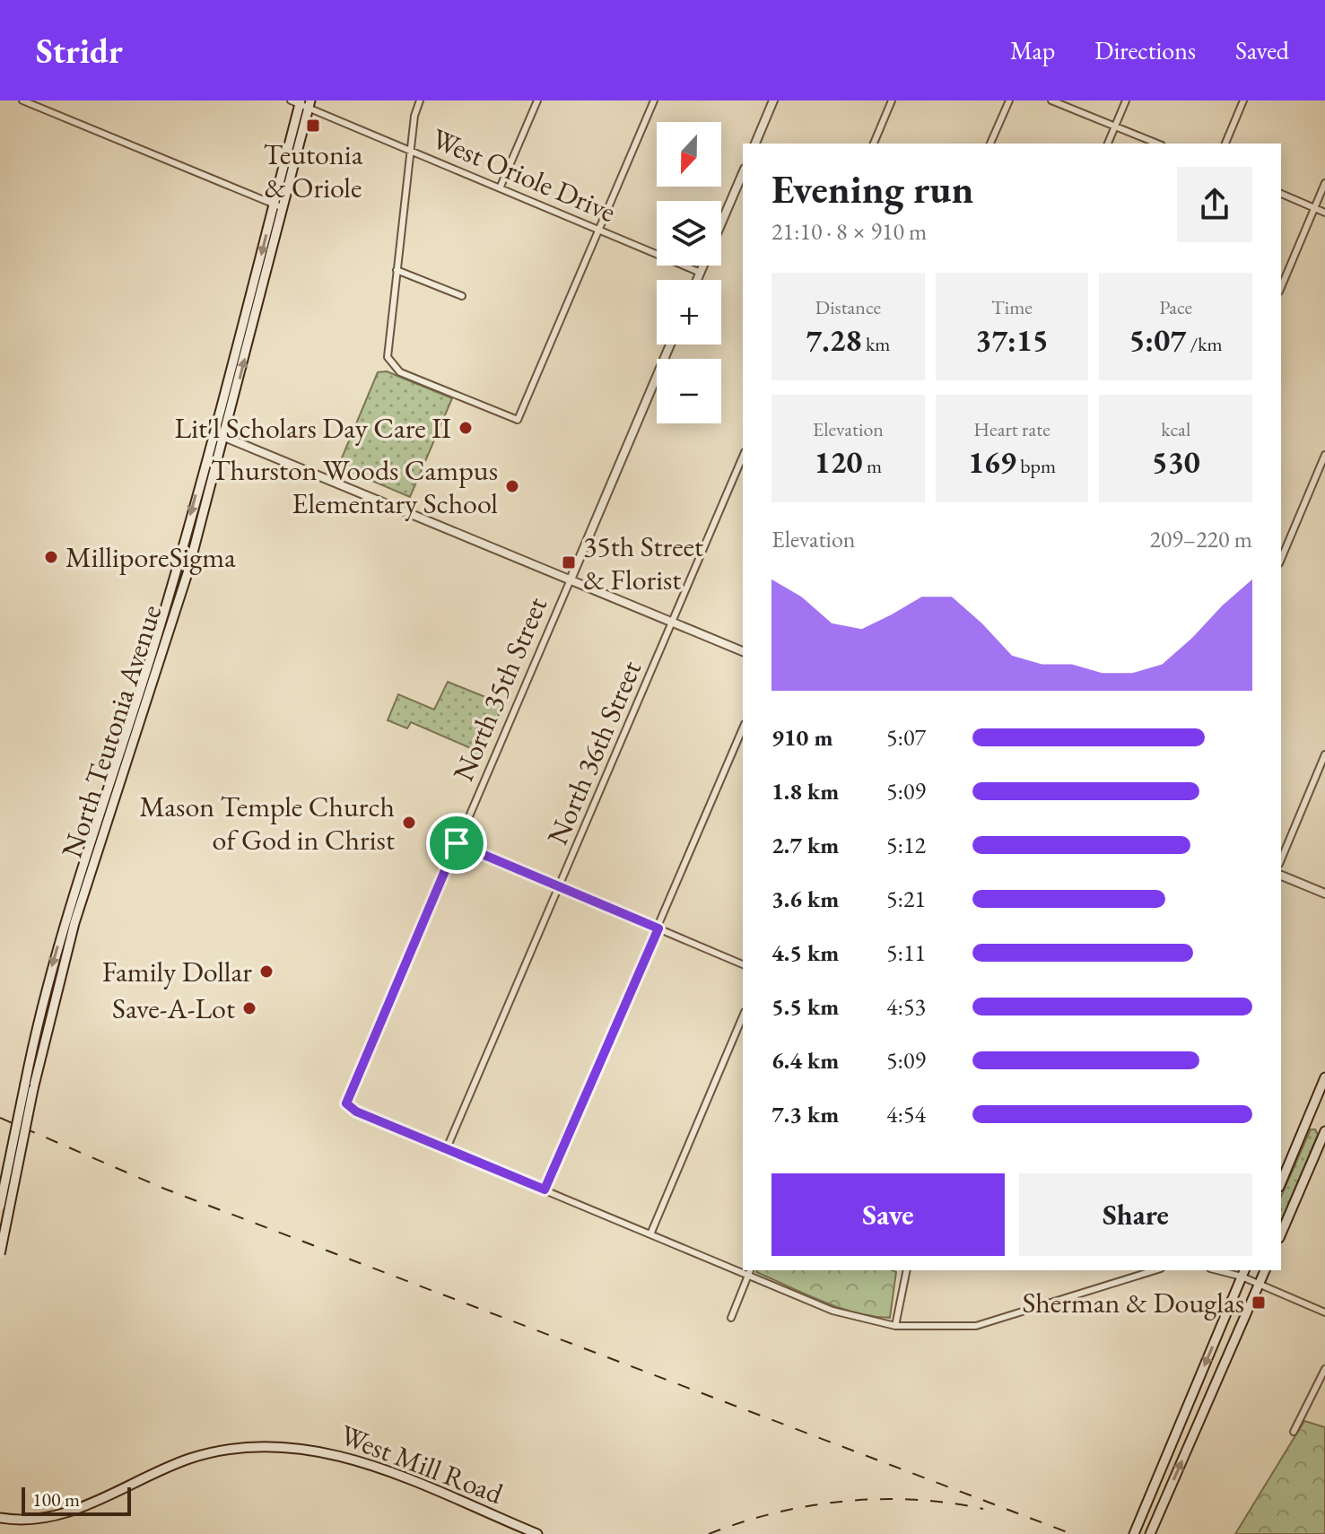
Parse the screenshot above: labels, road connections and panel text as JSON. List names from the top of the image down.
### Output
{
  "streets": {
    "main road": ["North Teutonia Avenue", "West Mill Road"],
    "street": ["West Oriole Drive", "North 35th Street", "North 36th Street"]
  },
  "crossings": [
    ["West Oriole Drive", "North Teutonia Avenue"],
    ["North 35th Street", "North 36th Street"]
  ],
  "places": {
    "transit": ["Teutonia & Oriole", "35th Street & Florist", "Sherman & Douglas"],
    "other": [
      "Lit'l Scholars Day Care II",
      "Thurston Woods Campus Elementary School",
      "MilliporeSigma",
      "Mason Temple Church of God in Christ",
      "Family Dollar",
      "Save-A-Lot"
    ]
  },
  "scale_bar": "100 m",
  "north": "bottom",
  "page": {
    "header": "Stridr",
    "nav": ["Map", "Directions", "Saved"],
    "map_buttons": ["+", "−"],
    "heading": ["Evening run", "21:10 · 8 × 910 m"],
    "stats": [
      ["Distance", "7.28 km"],
      ["Time", "37:15"],
      ["Pace", "5:07 /km"],
      ["Elevation", "120 m"],
      ["Heart rate", "169 bpm"],
      ["kcal", "530"]
    ],
    "chart": ["Elevation", "209–220 m"],
    "list": [
      {
        "name": "910 m",
        "note": "5:07"
      },
      {
        "name": "1.8 km",
        "note": "5:09"
      },
      {
        "name": "2.7 km",
        "note": "5:12"
      },
      {
        "name": "3.6 km",
        "note": "5:21"
      },
      {
        "name": "4.5 km",
        "note": "5:11"
      },
      {
        "name": "5.5 km",
        "note": "4:53"
      },
      {
        "name": "6.4 km",
        "note": "5:09"
      },
      {
        "name": "7.3 km",
        "note": "4:54"
      }
    ],
    "buttons": ["Save", "Share"],
    "scale": "100 m"
  }
}
